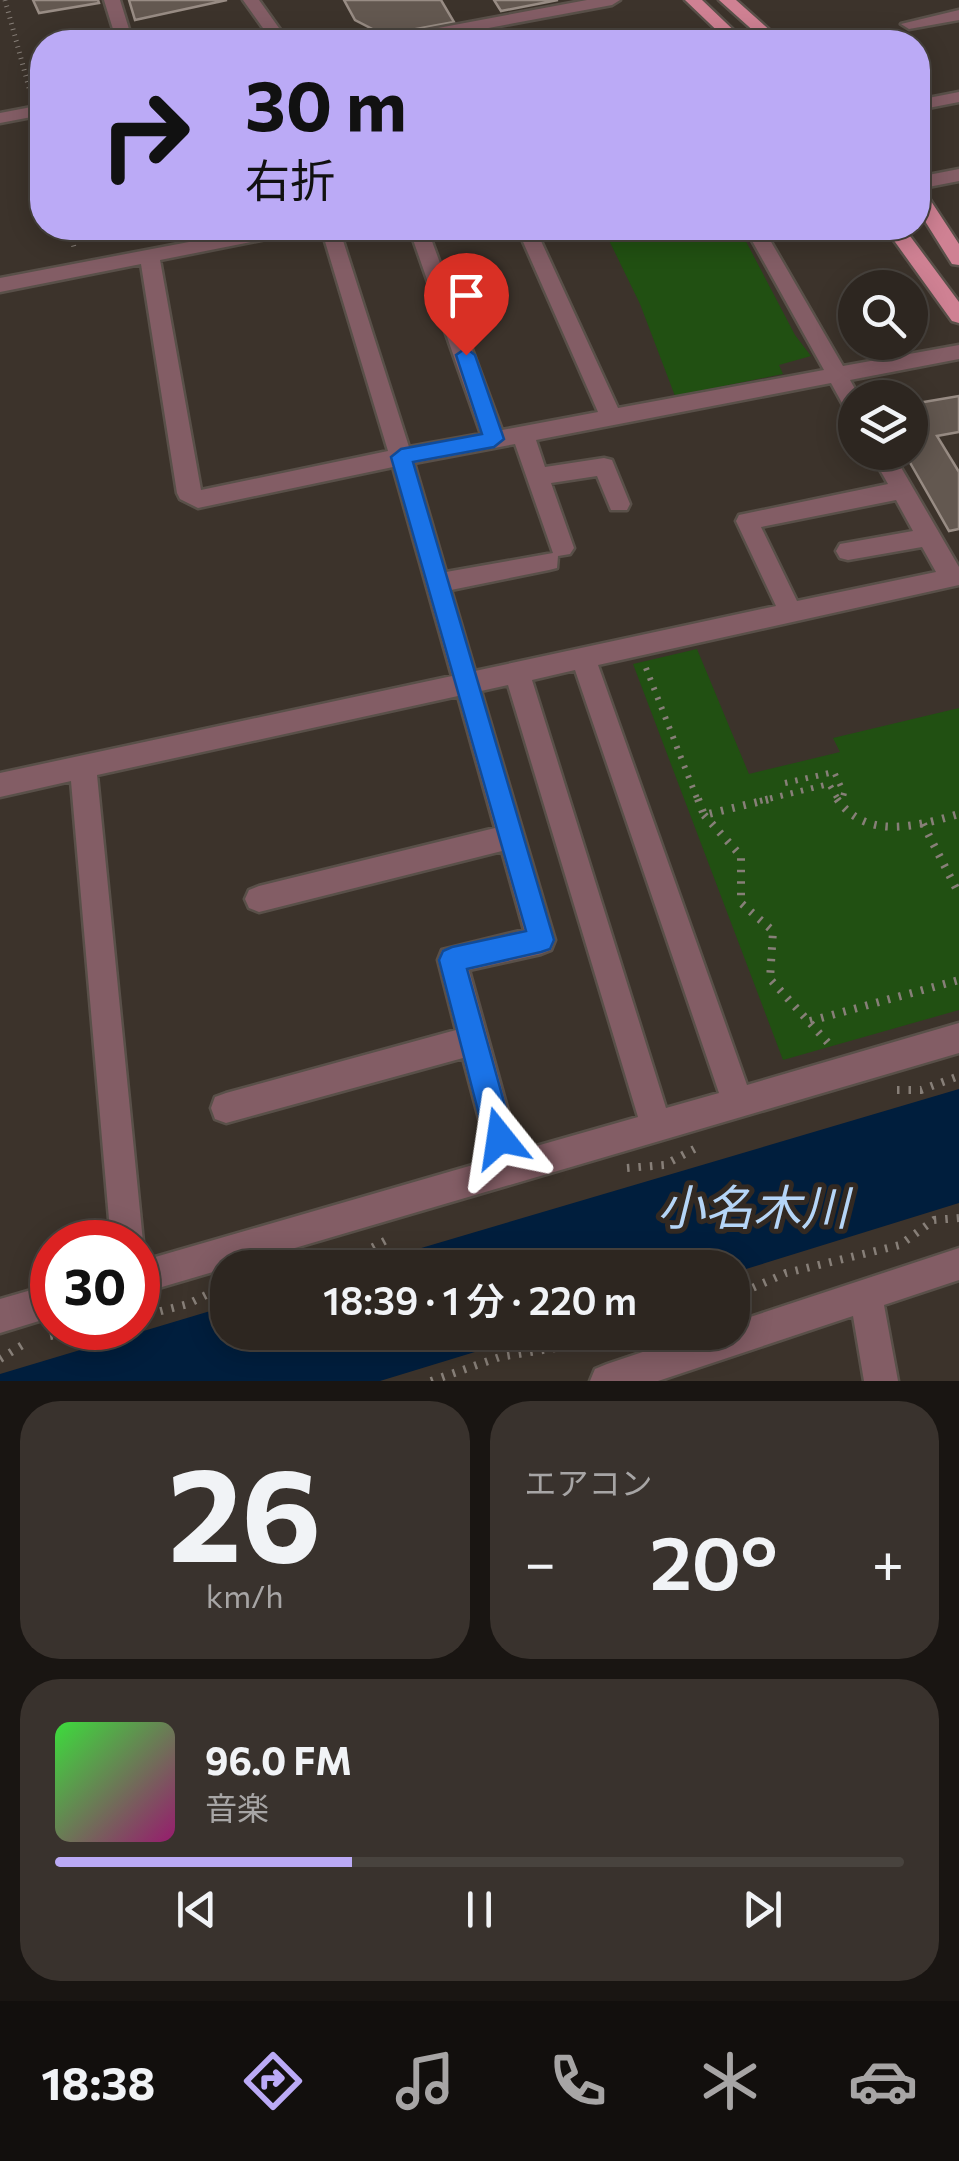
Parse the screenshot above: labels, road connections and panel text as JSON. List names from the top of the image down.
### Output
{
  "water": ["小名木川"],
  "page": {
    "turn": ["30 m", "右折"],
    "limit": "30",
    "trip": "18:39 · 1 分 · 220 m",
    "tile": [
      ["26", "km/h"],
      "エアコン"
    ],
    "heat": ["−", "20°", "+"],
    "song": ["96.0 FM", "音楽"],
    "tabs": "18:38"
  }
}
